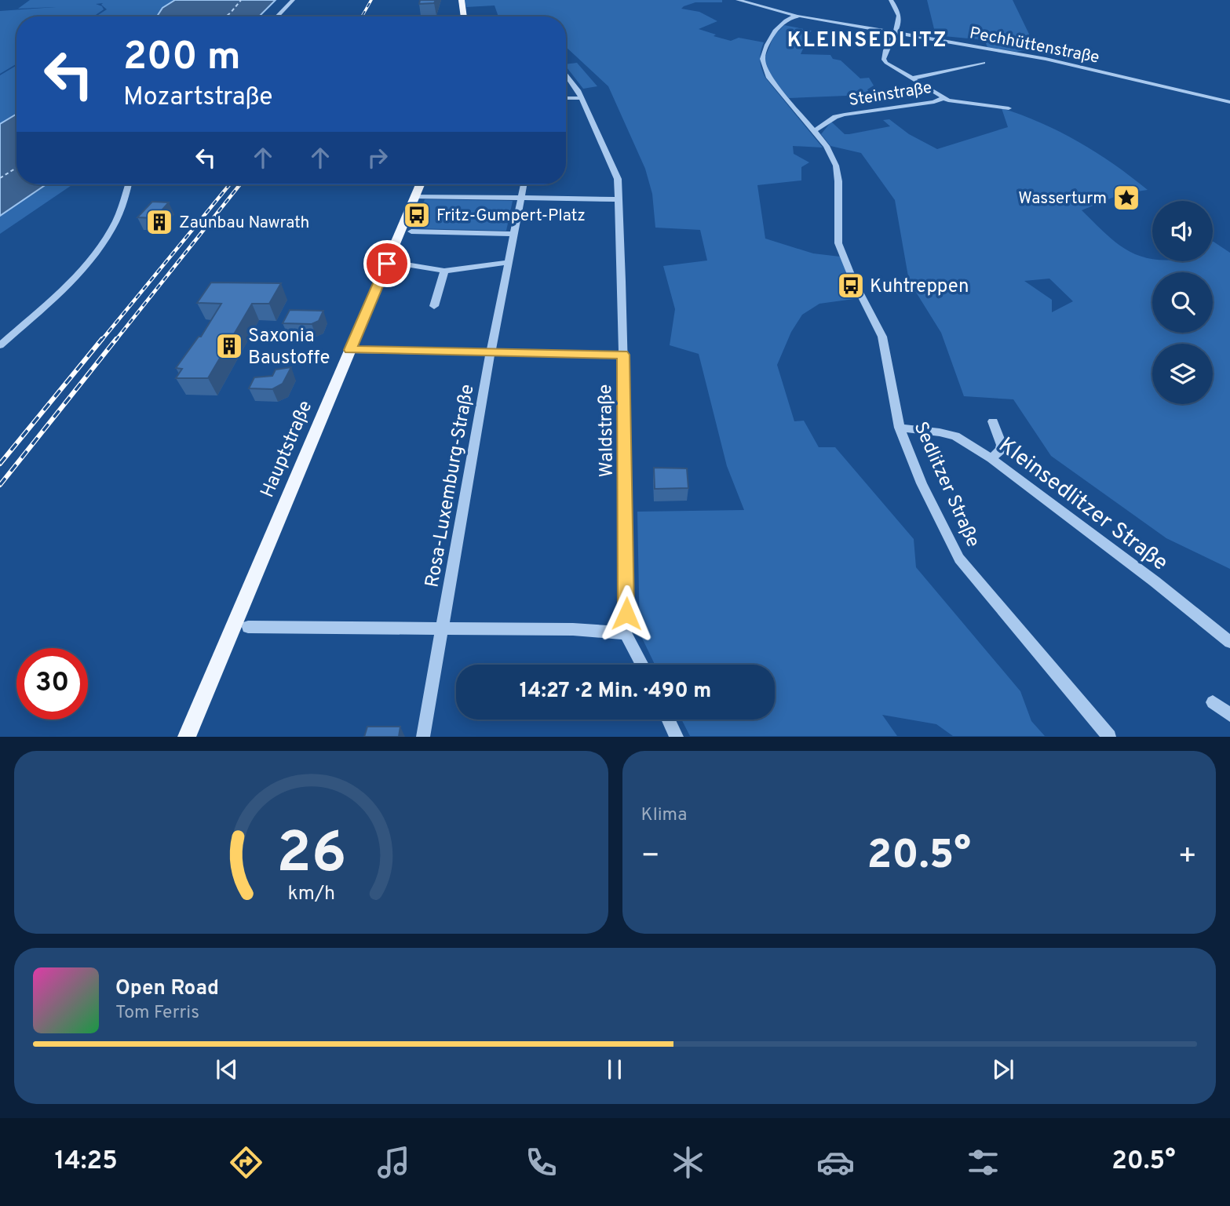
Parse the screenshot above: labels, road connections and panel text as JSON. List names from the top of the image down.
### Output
{
  "streets": {
    "main road": ["Hauptstraße"],
    "street": [
      "Pechhüttenstraße",
      "Steinstraße",
      "Waldstraße",
      "Sedlitzer Straße",
      "Rosa-Luxemburg-Straße",
      "Kleinsedlitzer Straße"
    ]
  },
  "crossings": [
    ["Pechhüttenstraße", "Sedlitzer Straße"],
    ["Steinstraße", "Sedlitzer Straße"],
    ["Sedlitzer Straße", "Kleinsedlitzer Straße"]
  ],
  "districts": ["KLEINSEDLITZ"],
  "places": {
    "place": ["Wasserturm"],
    "bus stop": ["Fritz-Gumpert-Platz", "Kuhtreppen"],
    "building": ["Zaunbau Nawrath", "Saxonia Baustoffe"]
  },
  "page": {
    "turn": ["200 m", "Mozartstraße"],
    "limit": "30",
    "trip": "14:27 · 2 Min. · 490 m",
    "tile": "Klima",
    "heat": ["−", "20.5°", "+"],
    "song": ["Open Road", "Tom Ferris"],
    "tabs": ["14:25", "20.5°"],
    "gauge": ["26", "km/h"]
  }
}
